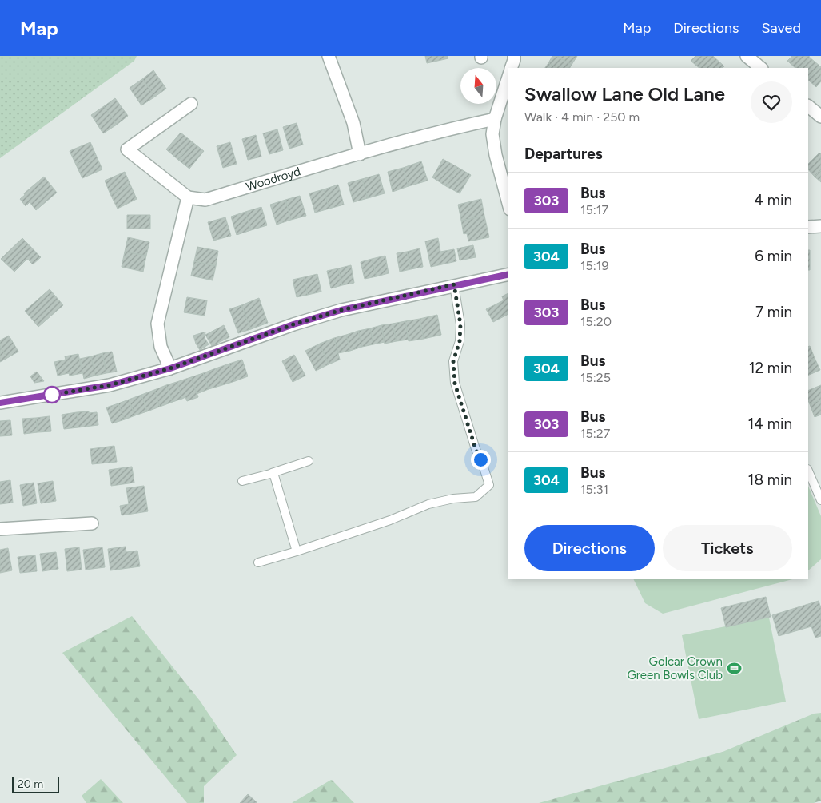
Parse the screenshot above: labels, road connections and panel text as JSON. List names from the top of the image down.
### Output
{
  "streets": {
    "street": ["Woodroyd"]
  },
  "places": {
    "sports": ["Golcar Crown Green Bowls Club"]
  },
  "lines": ["bus line 303"],
  "scale_bar": "20 m",
  "north": "top",
  "page": {
    "header": "Map",
    "nav": ["Map", "Directions", "Saved"],
    "heading": [
      ["Swallow Lane Old Lane", "Walk · 4 min · 250 m"],
      "Departures"
    ],
    "list": [
      {
        "mark": "303",
        "name": "Bus",
        "note": "15:17",
        "value": "4 min"
      },
      {
        "mark": "304",
        "name": "Bus",
        "note": "15:19",
        "value": "6 min"
      },
      {
        "mark": "303",
        "name": "Bus",
        "note": "15:20",
        "value": "7 min"
      },
      {
        "mark": "304",
        "name": "Bus",
        "note": "15:25",
        "value": "12 min"
      },
      {
        "mark": "303",
        "name": "Bus",
        "note": "15:27",
        "value": "14 min"
      },
      {
        "mark": "304",
        "name": "Bus",
        "note": "15:31",
        "value": "18 min"
      }
    ],
    "buttons": ["Directions", "Tickets"],
    "scale": "20 m"
  }
}
